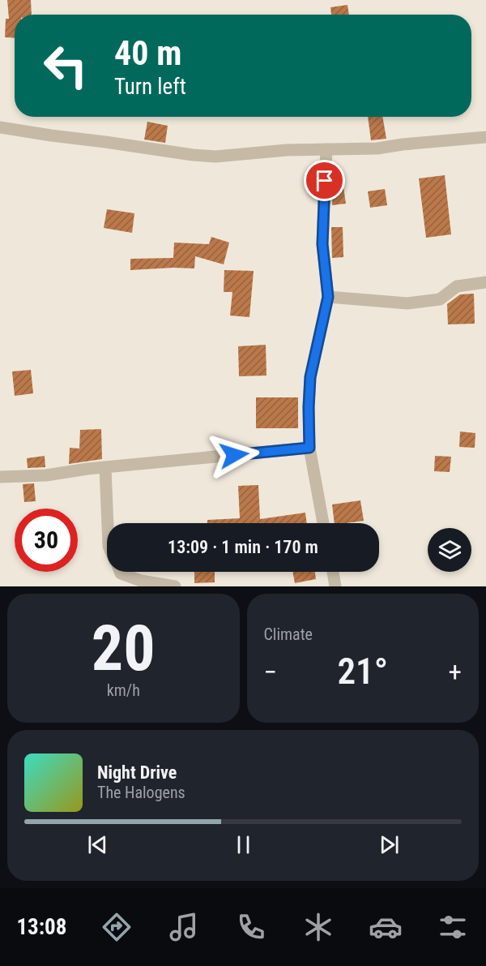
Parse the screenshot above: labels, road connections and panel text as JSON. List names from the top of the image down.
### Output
{
  "page": {
    "turn": ["40 m", "Turn left"],
    "limit": "30",
    "trip": "13:09 · 1 min · 170 m",
    "tile": [
      ["20", "km/h"],
      "Climate"
    ],
    "heat": ["−", "21°", "+"],
    "song": ["Night Drive", "The Halogens"],
    "tabs": "13:08"
  }
}
